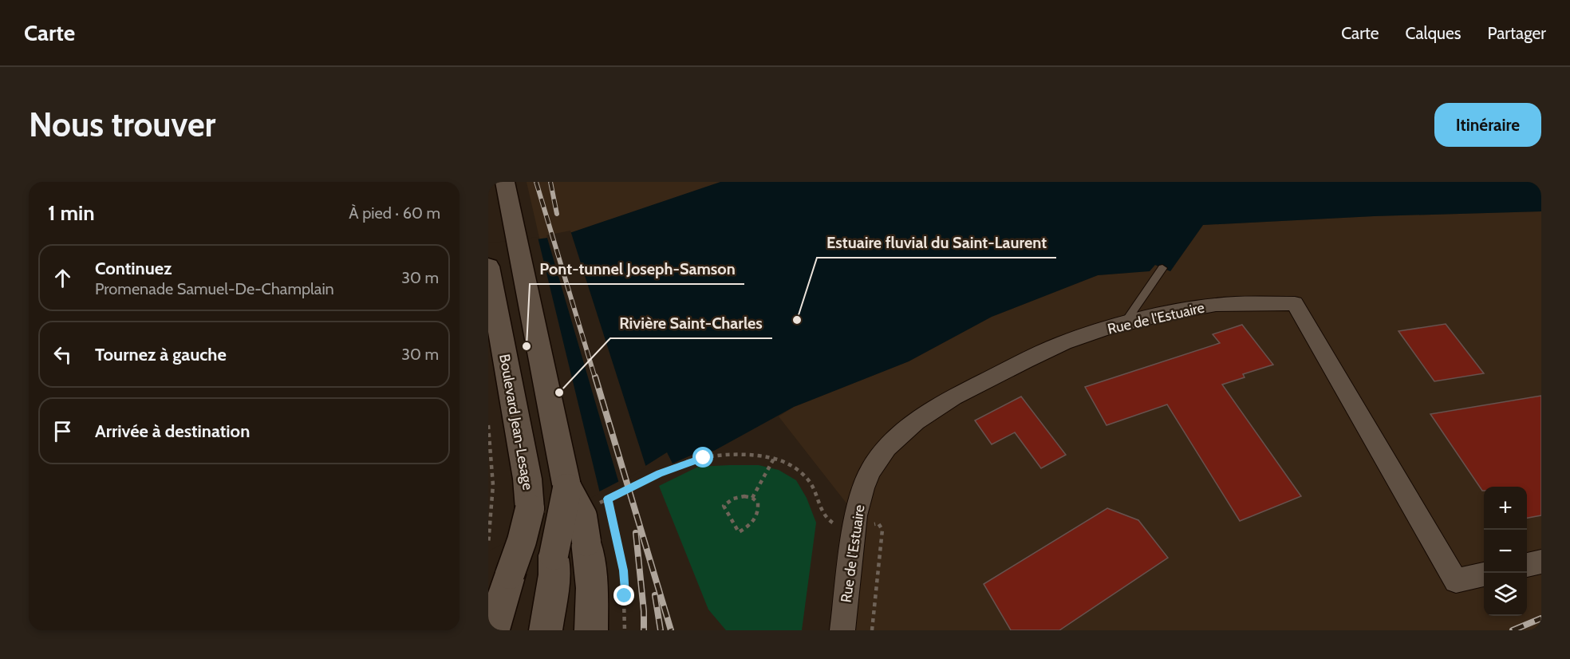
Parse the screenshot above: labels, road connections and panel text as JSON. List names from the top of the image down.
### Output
{
  "streets": {
    "main road": ["Boulevard Jean-Lesage"],
    "street": ["Rue de l'Estuaire"]
  },
  "places": ["Estuaire fluvial du Saint-Laurent", "Pont-tunnel Joseph-Samson", "Rivière Saint-Charles"],
  "page": {
    "header": "Carte",
    "nav": ["Carte", "Calques", "Partager"],
    "buttons": "Itinéraire",
    "title": "Nous trouver",
    "heading": ["1 min", "À pied · 60 m"],
    "list": [
      ["Continuez", "Promenade Samuel-De-Champlain", "30 m"],
      ["Tournez à gauche", "30 m"],
      "Arrivée à destination"
    ],
    "map_buttons": ["+", "−"]
  }
}
